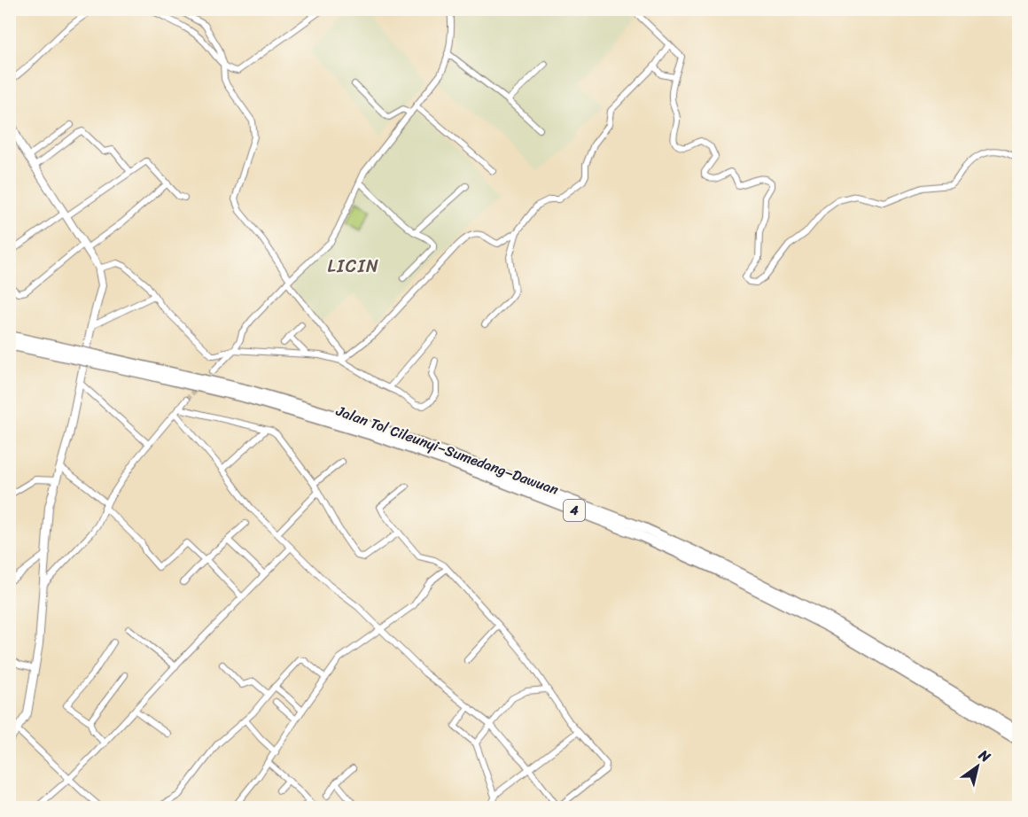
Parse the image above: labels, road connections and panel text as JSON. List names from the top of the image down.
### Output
{
  "streets": {
    "highway": ["Jalan Tol Cileunyi–Sumedang–Dawuan", "4"]
  },
  "districts": ["LICIN"],
  "north": "top right"
}
